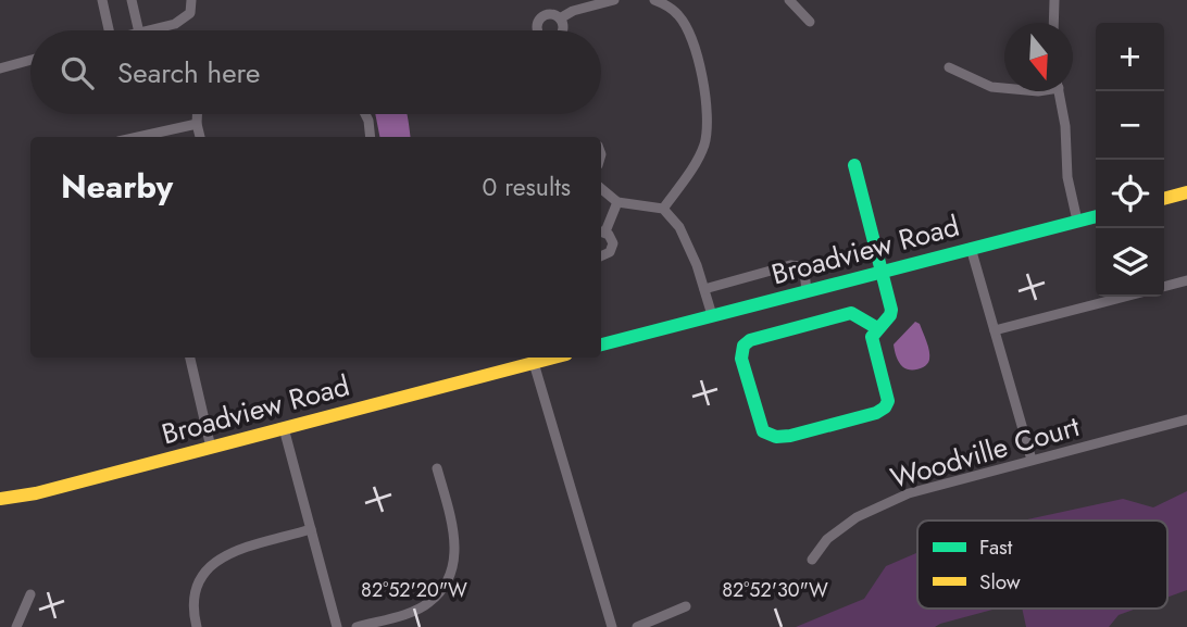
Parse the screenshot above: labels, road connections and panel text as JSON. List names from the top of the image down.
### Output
{
  "streets": {
    "street": ["Broadview Road", "Woodville Court"]
  },
  "legend": ["Fast", "Slow"],
  "north": "bottom",
  "page": {
    "map_buttons": ["+", "−"],
    "search": "Search here",
    "heading": ["Nearby", "0 results"]
  },
  "coordinates": ["82°52'20\"W", "82°52'30\"W"]
}
